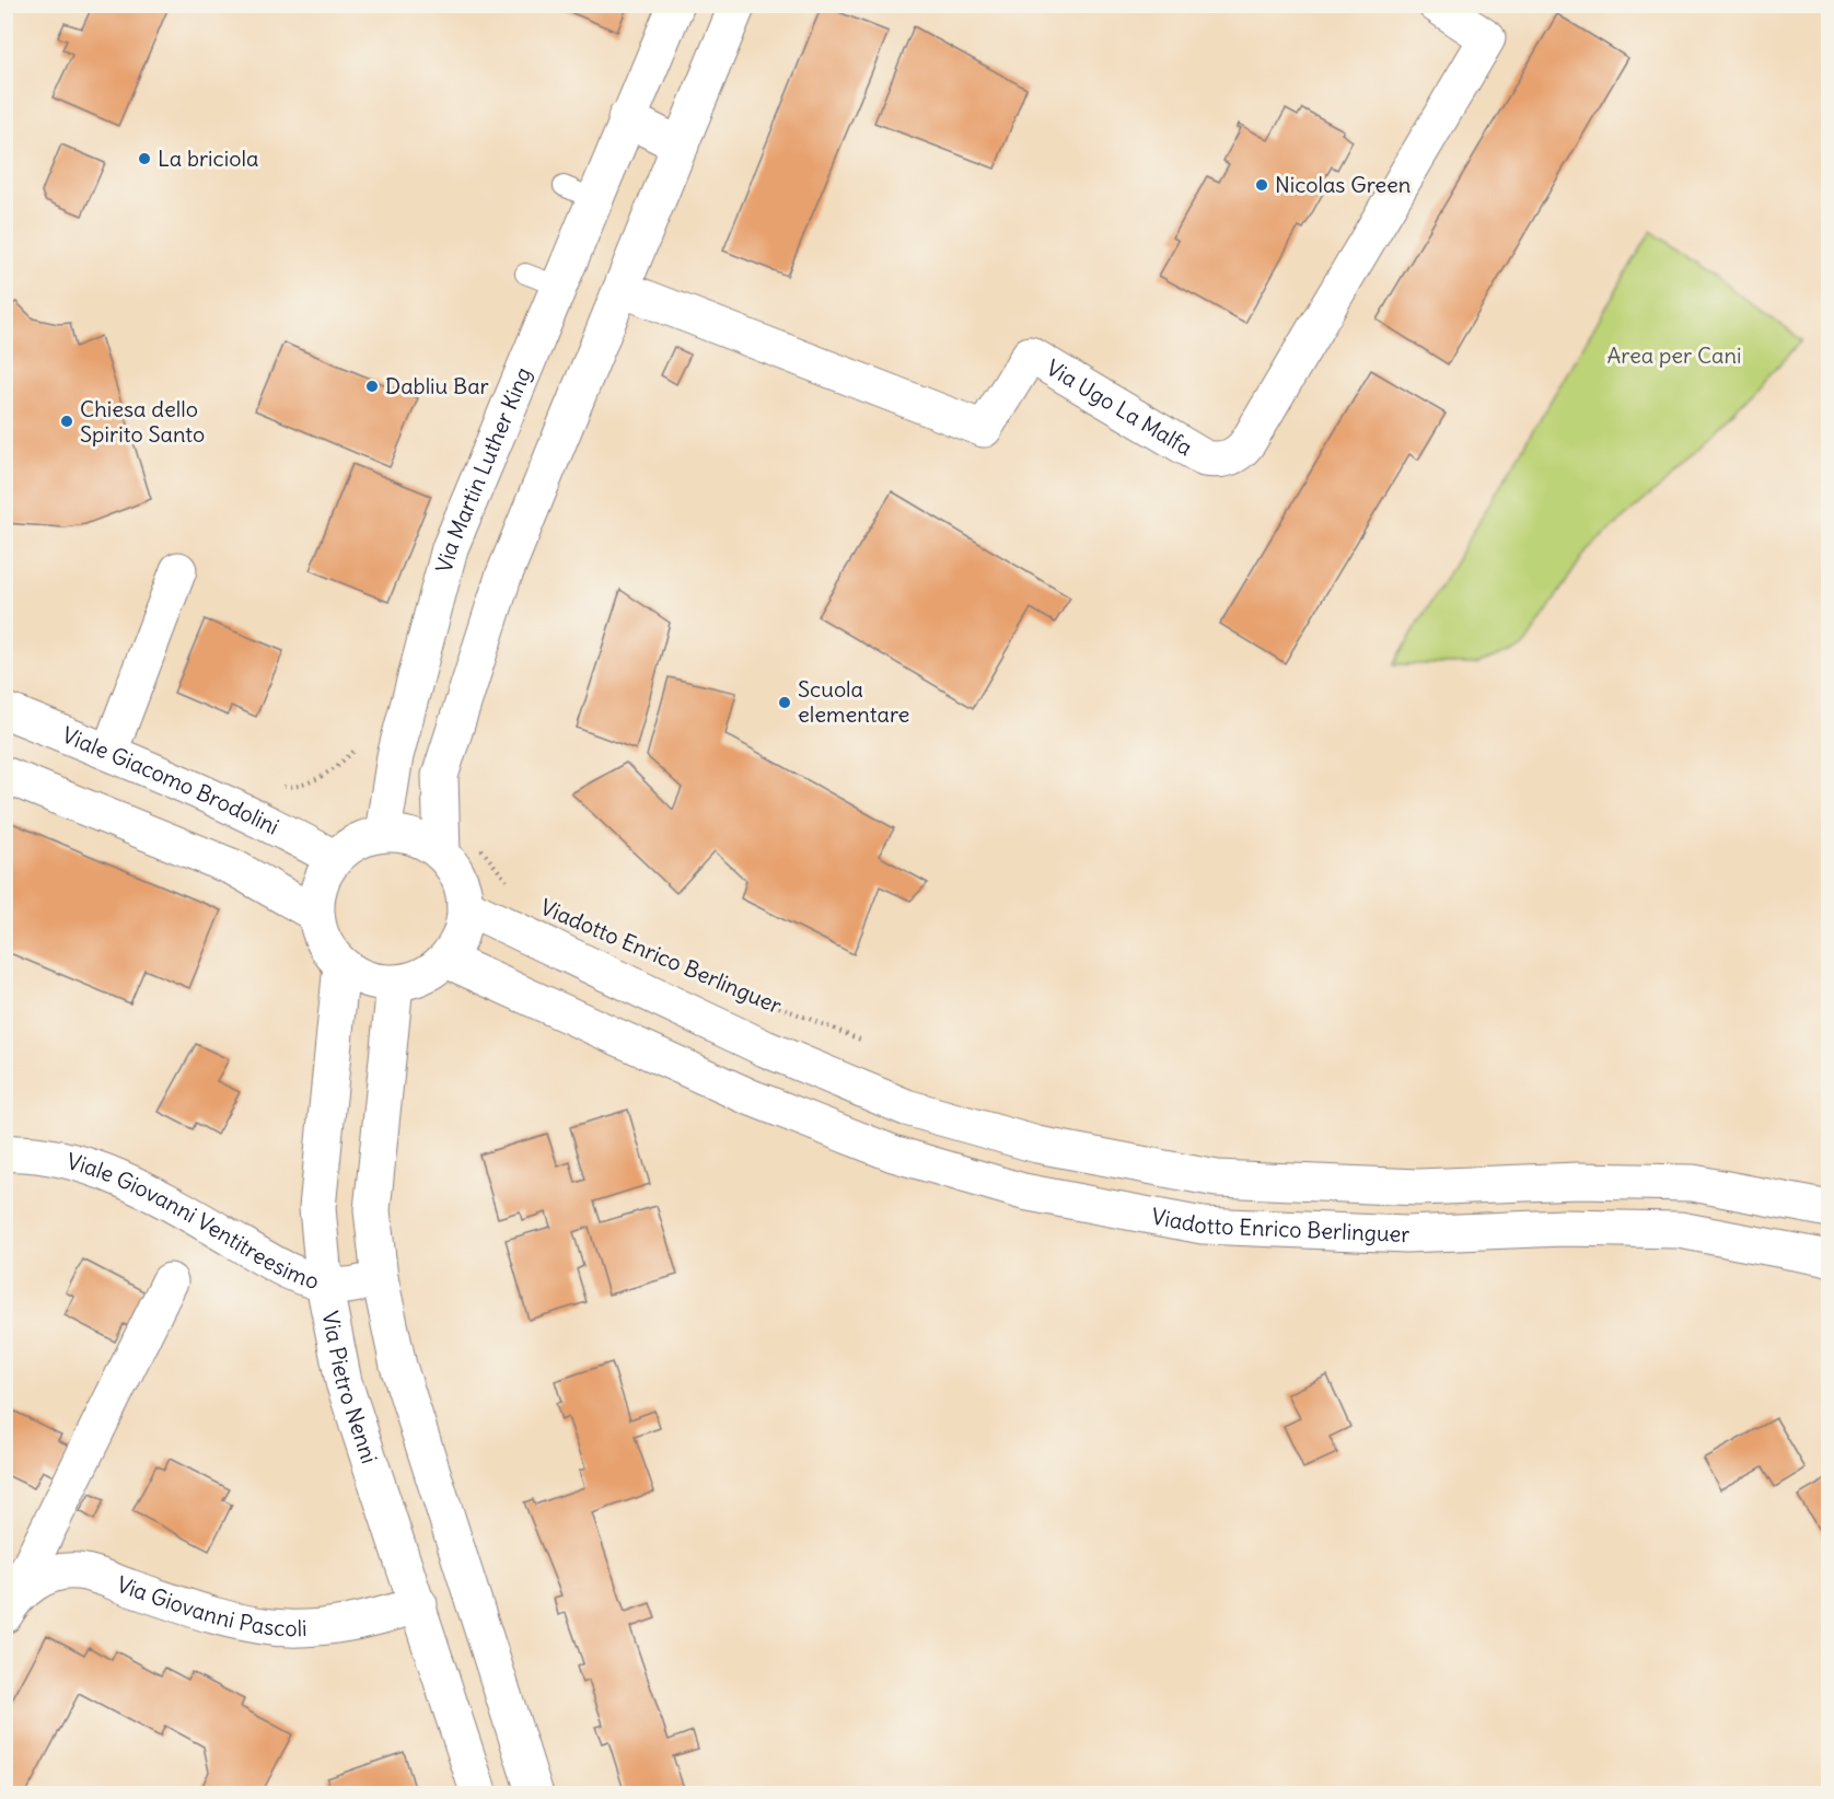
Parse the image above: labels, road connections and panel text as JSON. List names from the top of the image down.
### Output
{
  "streets": {
    "street": [
      "Via Ugo La Malfa",
      "Via Martin Luther King",
      "Viale Giacomo Brodolini",
      "Viadotto Enrico Berlinguer",
      "Viale Giovanni Ventitreesimo",
      "Via Pietro Nenni",
      "Via Giovanni Pascoli"
    ]
  },
  "crossings": [
    ["Via Martin Luther King", "Viale Giacomo Brodolini"],
    ["Via Martin Luther King", "Viadotto Enrico Berlinguer"],
    ["Via Martin Luther King", "Via Pietro Nenni"],
    ["Viale Giacomo Brodolini", "Viadotto Enrico Berlinguer"],
    ["Viale Giacomo Brodolini", "Via Pietro Nenni"],
    ["Viadotto Enrico Berlinguer", "Via Pietro Nenni"],
    ["Viale Giovanni Ventitreesimo", "Via Pietro Nenni"],
    ["Via Pietro Nenni", "Via Giovanni Pascoli"]
  ],
  "parks": ["Area per Cani"],
  "places": [
    "La briciola",
    "Nicolas Green",
    "Dabliu Bar",
    "Chiesa dello Spirito Santo",
    "Scuola elementare"
  ]
}
